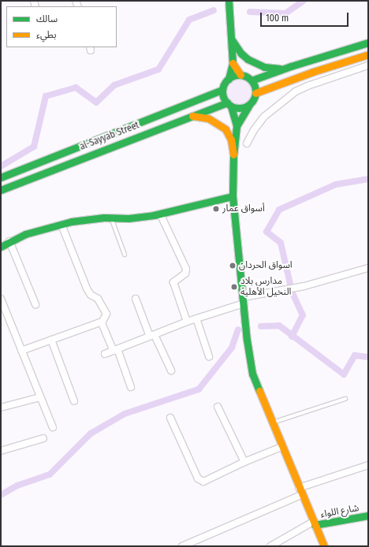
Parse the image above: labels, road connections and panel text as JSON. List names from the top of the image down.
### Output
{
  "streets": {
    "main road": ["al-Sayyab Street", "شارع اللواء"]
  },
  "places": ["أسواق عمار", "اسواق الحردان", "مدارس بلاد النخيل الأهلية"],
  "legend": ["سالك", "بطيء"],
  "scale_bar": "100 m"
}
